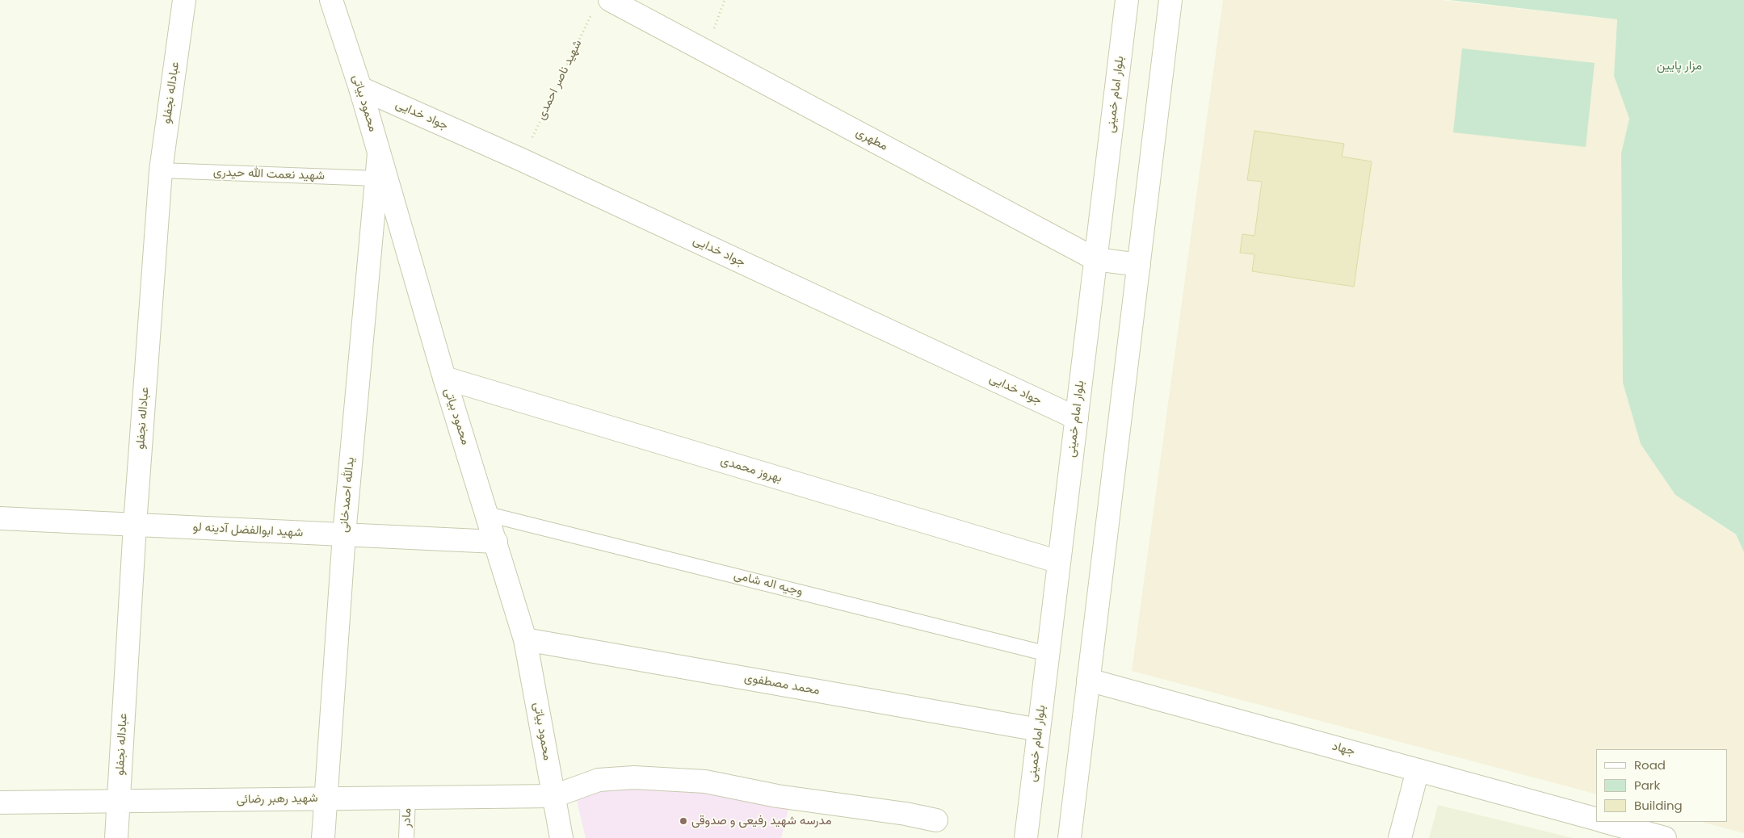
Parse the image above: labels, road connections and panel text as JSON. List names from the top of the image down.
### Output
{
  "streets": {
    "street": [
      "عباداله نجفلو",
      "بلوار امام خمینی",
      "محمود بیاتی",
      "جواد خدایی",
      "مطهری",
      "بهروز محمدی",
      "یدالله احمدخانی",
      "شهید ابوالفضل آدینه لو",
      "محمد مصطفوی",
      "جهاد",
      "شهید رهبر رضائی"
    ],
    "lane": ["شهید نعمت الله حیدری", "وجیه اله شامی", "مادر"],
    "path": ["شهید ناصر احمدی"]
  },
  "crossings": [
    ["شهید ناصر احمدی", "جواد خدایی"],
    ["شهید ناصر احمدی", "مطهری"],
    ["عباداله نجفلو", "شهید نعمت الله حیدری"],
    ["عباداله نجفلو", "شهید ابوالفضل آدینه لو"],
    ["عباداله نجفلو", "شهید رهبر رضائی"],
    ["بلوار امام خمینی", "جواد خدایی"],
    ["بلوار امام خمینی", "مطهری"],
    ["بلوار امام خمینی", "بهروز محمدی"],
    ["بلوار امام خمینی", "وجیه اله شامی"],
    ["بلوار امام خمینی", "محمد مصطفوی"],
    ["محمود بیاتی", "جواد خدایی"],
    ["محمود بیاتی", "بهروز محمدی"],
    ["محمود بیاتی", "یدالله احمدخانی"],
    ["محمود بیاتی", "شهید ابوالفضل آدینه لو"],
    ["محمود بیاتی", "وجیه اله شامی"],
    ["محمود بیاتی", "محمد مصطفوی"],
    ["محمود بیاتی", "شهید رهبر رضائی"],
    ["شهید نعمت الله حیدری", "یدالله احمدخانی"],
    ["یدالله احمدخانی", "شهید ابوالفضل آدینه لو"],
    ["یدالله احمدخانی", "شهید رهبر رضائی"],
    ["شهید رهبر رضائی", "مادر"]
  ],
  "parks": ["مزار پایین"],
  "places": ["مدرسه شهید رفیعی و صدوقی"],
  "legend": ["Road", "Park", "Building"]
}
